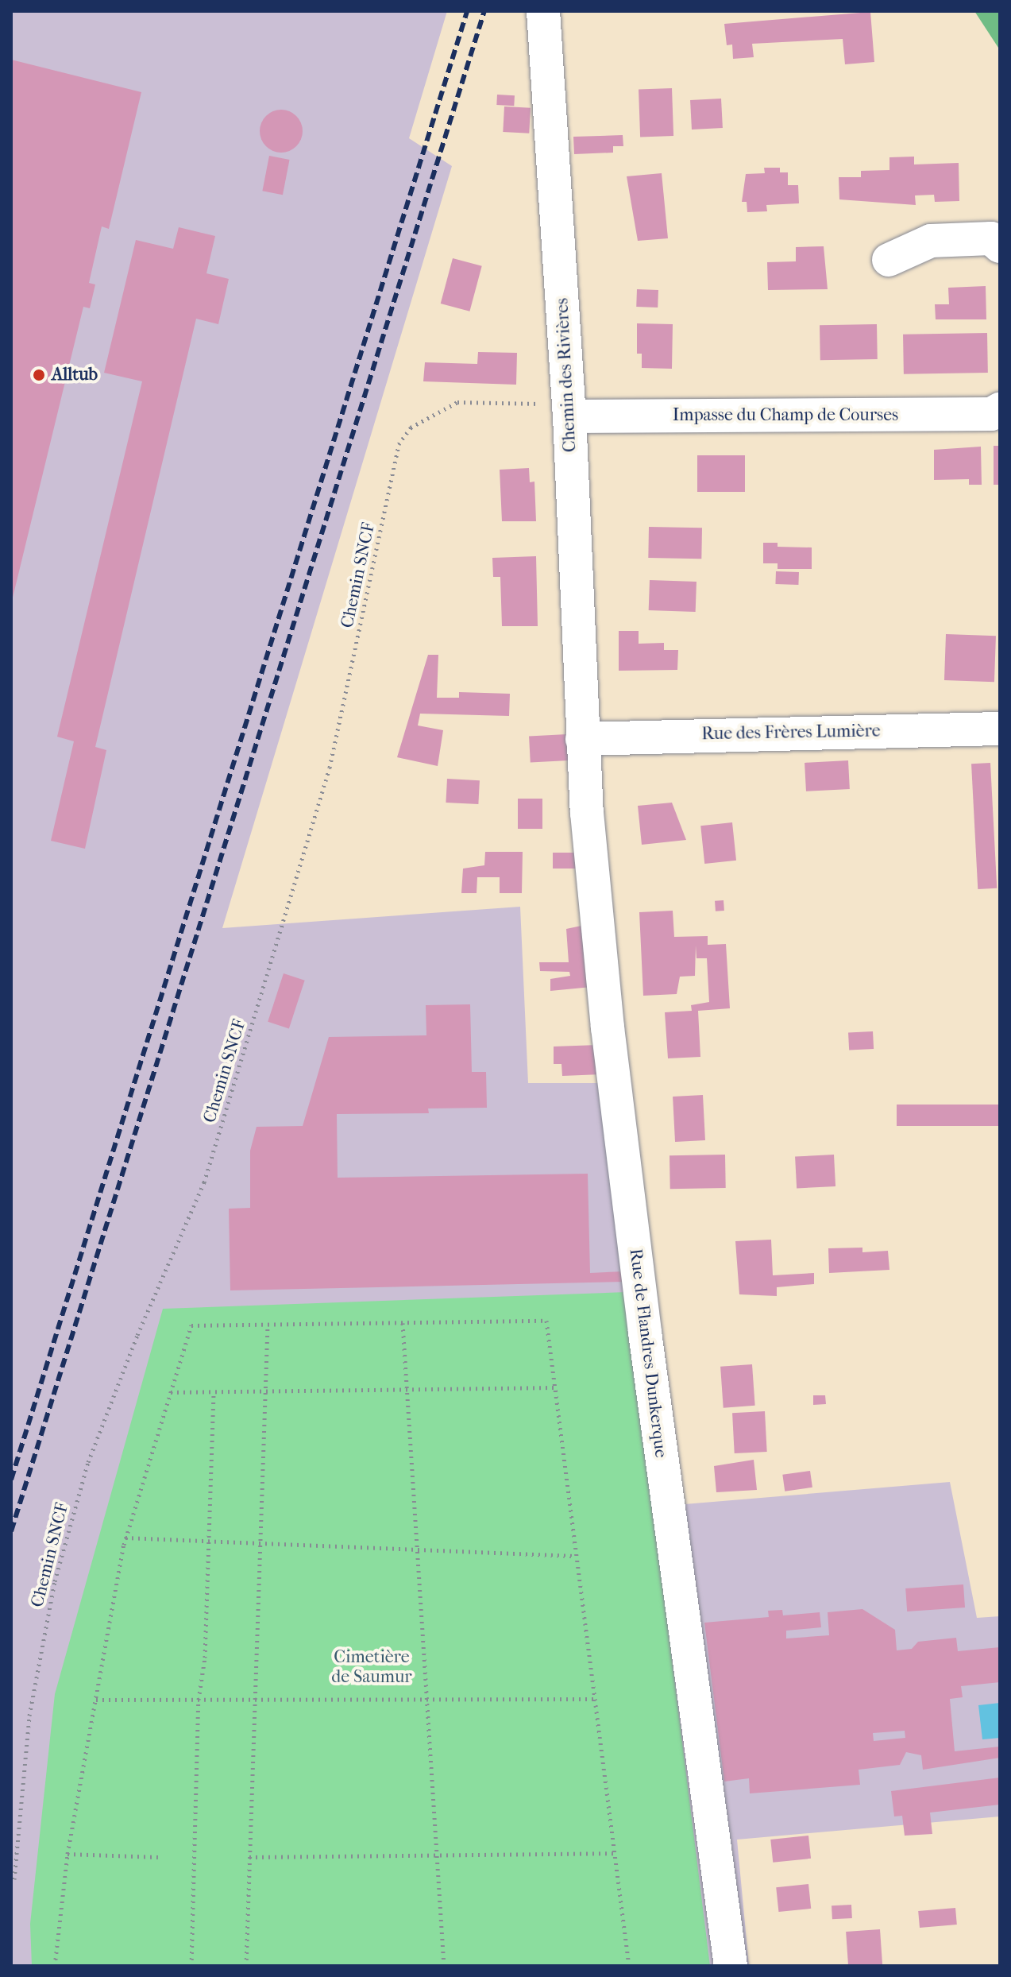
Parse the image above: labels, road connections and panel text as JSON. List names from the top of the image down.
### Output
{
  "streets": {
    "street": [
      "Chemin des Rivières",
      "Impasse du Champ de Courses",
      "Rue des Frères Lumière",
      "Rue de Flandres Dunkerque"
    ],
    "path": ["Chemin SNCF"]
  },
  "crossings": [
    ["Chemin des Rivières", "Impasse du Champ de Courses"],
    ["Chemin des Rivières", "Chemin SNCF"],
    ["Chemin des Rivières", "Rue des Frères Lumière"],
    ["Chemin des Rivières", "Rue de Flandres Dunkerque"],
    ["Impasse du Champ de Courses", "Chemin SNCF"],
    ["Rue des Frères Lumière", "Rue de Flandres Dunkerque"]
  ],
  "parks": ["Cimetière de Saumur"],
  "places": ["Alltub"]
}
